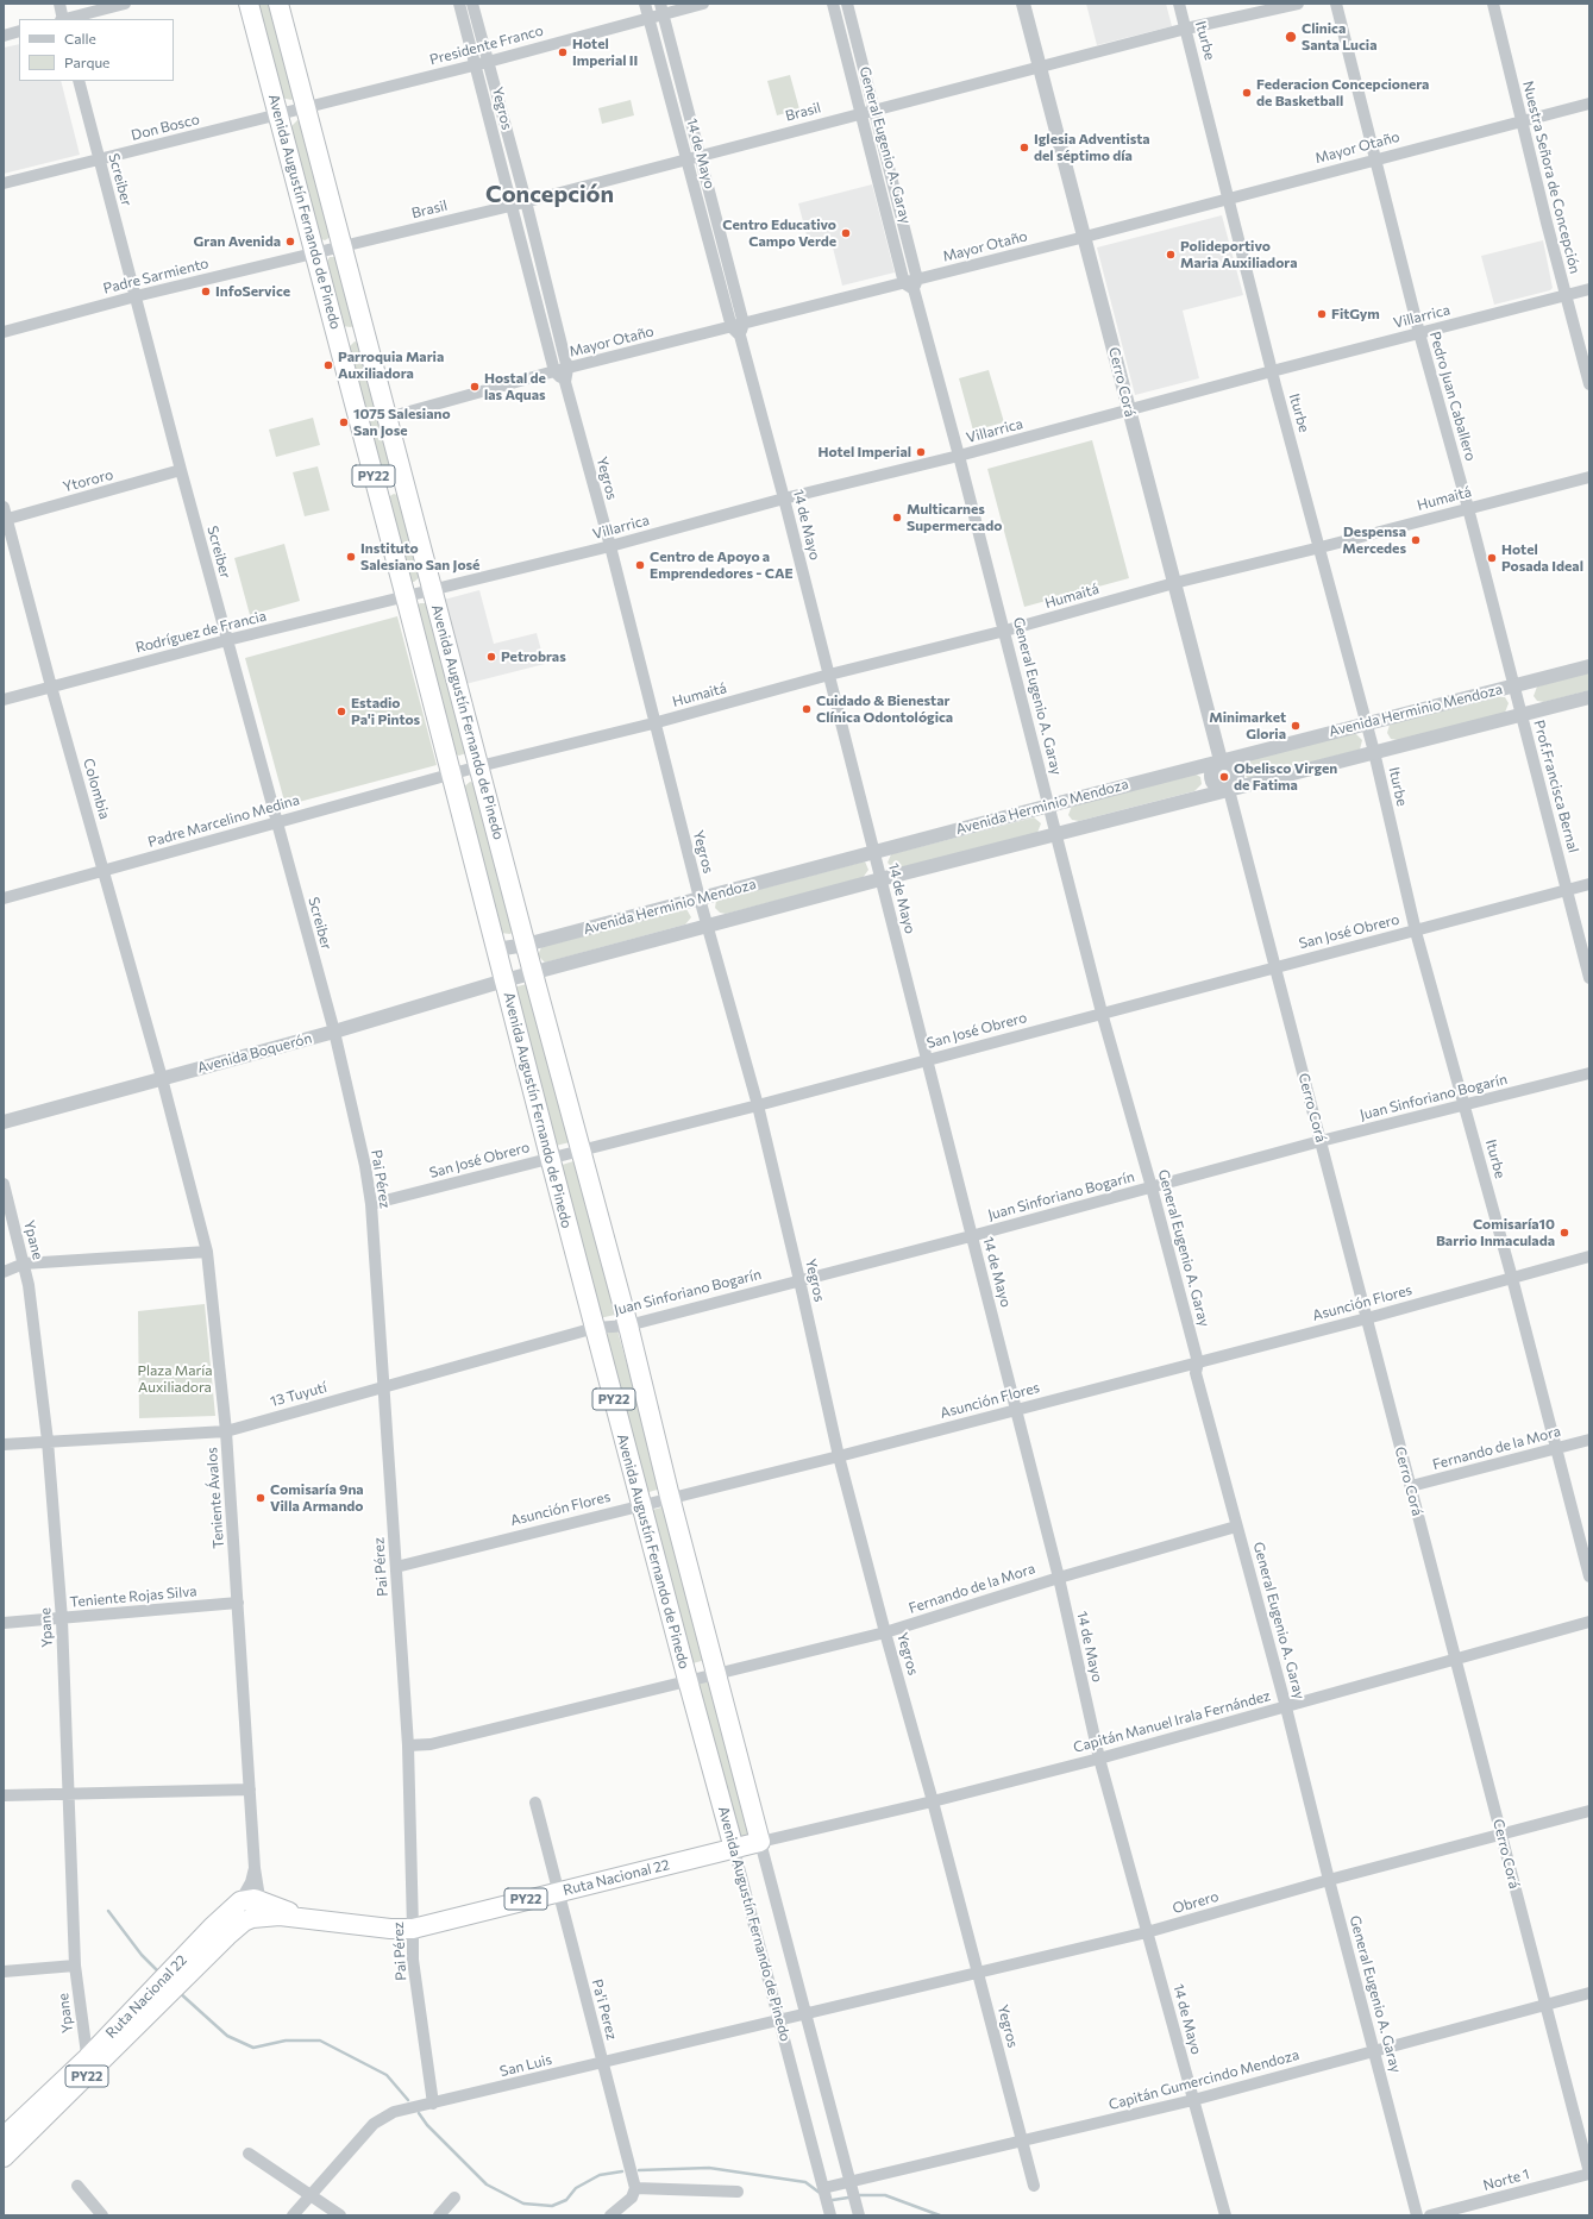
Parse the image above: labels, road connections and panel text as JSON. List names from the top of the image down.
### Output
{
  "streets": {
    "highway": ["Avenida Augustín Fernando de Pinedo", "PY22", "Ruta Nacional 22"],
    "street": [
      "Iturbe",
      "Presidente Franco",
      "Yegros",
      "Brasil",
      "Don Bosco",
      "General Eugenio A. Garay",
      "Mayor Otaño",
      "14 de Mayo",
      "Nuestra Señora de Concepción",
      "Screiber",
      "Padre Sarmiento",
      "Villarrica",
      "Cerro Corá",
      "Pedro Juan Caballero",
      "Ytororo",
      "Humaitá",
      "Rodríguez de Francia",
      "Avenida Herminio Mendoza",
      "Prof.Francisca Bernal",
      "Colombia",
      "Padre Marcelino Medina",
      "San José Obrero",
      "Avenida Boquerón",
      "Juan Sinforiano Bogarín",
      "Pai Pérez",
      "Ypane",
      "Asunción Flores",
      "13 Tuyutí",
      "Fernando de la Mora",
      "Teniente Ávalos",
      "Teniente Rojas Silva",
      "Capitán Manuel Irala Fernández",
      "Obrero",
      "Pa'i Perez",
      "San Luis",
      "Capitán Gumercindo Mendoza",
      "Norte 1"
    ]
  },
  "crossings": [
    ["Iturbe", "Brasil"],
    ["Iturbe", "Mayor Otaño"],
    ["Iturbe", "Villarrica"],
    ["Iturbe", "Humaitá"],
    ["Iturbe", "Avenida Herminio Mendoza"],
    ["Iturbe", "San José Obrero"],
    ["Iturbe", "Juan Sinforiano Bogarín"],
    ["Iturbe", "Asunción Flores"],
    ["Iturbe", "Fernando de la Mora"],
    ["Presidente Franco", "Yegros"],
    ["Presidente Franco", "Don Bosco"],
    ["Presidente Franco", "14 de Mayo"],
    ["Presidente Franco", "Avenida Augustín Fernando de Pinedo"],
    ["Yegros", "Brasil"],
    ["Yegros", "Mayor Otaño"],
    ["Yegros", "Villarrica"],
    ["Yegros", "Humaitá"],
    ["Yegros", "Avenida Herminio Mendoza"],
    ["Yegros", "San José Obrero"],
    ["Yegros", "Juan Sinforiano Bogarín"],
    ["Yegros", "Asunción Flores"],
    ["Yegros", "Fernando de la Mora"],
    ["Yegros", "Capitán Manuel Irala Fernández"],
    ["Yegros", "Obrero"],
    ["Yegros", "Capitán Gumercindo Mendoza"],
    ["Brasil", "General Eugenio A. Garay"],
    ["Brasil", "14 de Mayo"],
    ["Brasil", "Avenida Augustín Fernando de Pinedo"],
    ["Brasil", "Padre Sarmiento"],
    ["Brasil", "Cerro Corá"],
    ["Don Bosco", "Screiber"],
    ["Don Bosco", "Avenida Augustín Fernando de Pinedo"],
    ["General Eugenio A. Garay", "Mayor Otaño"],
    ["General Eugenio A. Garay", "Villarrica"],
    ["General Eugenio A. Garay", "Humaitá"],
    ["General Eugenio A. Garay", "Avenida Herminio Mendoza"],
    ["General Eugenio A. Garay", "San José Obrero"],
    ["General Eugenio A. Garay", "Juan Sinforiano Bogarín"],
    ["General Eugenio A. Garay", "Asunción Flores"],
    ["General Eugenio A. Garay", "Fernando de la Mora"],
    ["General Eugenio A. Garay", "Capitán Manuel Irala Fernández"],
    ["General Eugenio A. Garay", "Obrero"],
    ["General Eugenio A. Garay", "Capitán Gumercindo Mendoza"],
    ["Mayor Otaño", "14 de Mayo"],
    ["Mayor Otaño", "Nuestra Señora de Concepción"],
    ["Mayor Otaño", "Avenida Augustín Fernando de Pinedo"],
    ["Mayor Otaño", "Cerro Corá"],
    ["Mayor Otaño", "Pedro Juan Caballero"],
    ["14 de Mayo", "Villarrica"],
    ["14 de Mayo", "Humaitá"],
    ["14 de Mayo", "Avenida Herminio Mendoza"],
    ["14 de Mayo", "San José Obrero"],
    ["14 de Mayo", "Juan Sinforiano Bogarín"],
    ["14 de Mayo", "Asunción Flores"],
    ["14 de Mayo", "Fernando de la Mora"],
    ["14 de Mayo", "Capitán Manuel Irala Fernández"],
    ["14 de Mayo", "Obrero"],
    ["14 de Mayo", "Capitán Gumercindo Mendoza"],
    ["Nuestra Señora de Concepción", "Villarrica"],
    ["Screiber", "Padre Sarmiento"],
    ["Screiber", "Ytororo"],
    ["Screiber", "Rodríguez de Francia"],
    ["Screiber", "Padre Marcelino Medina"],
    ["Screiber", "Avenida Boquerón"],
    ["Screiber", "Pai Pérez"],
    ["Avenida Augustín Fernando de Pinedo", "Padre Sarmiento"],
    ["Avenida Augustín Fernando de Pinedo", "Villarrica"],
    ["Avenida Augustín Fernando de Pinedo", "Humaitá"],
    ["Avenida Augustín Fernando de Pinedo", "Rodríguez de Francia"],
    ["Avenida Augustín Fernando de Pinedo", "Avenida Herminio Mendoza"],
    ["Avenida Augustín Fernando de Pinedo", "Padre Marcelino Medina"],
    ["Avenida Augustín Fernando de Pinedo", "San José Obrero"],
    ["Avenida Augustín Fernando de Pinedo", "Avenida Boquerón"],
    ["Avenida Augustín Fernando de Pinedo", "Juan Sinforiano Bogarín"],
    ["Avenida Augustín Fernando de Pinedo", "Asunción Flores"],
    ["Avenida Augustín Fernando de Pinedo", "13 Tuyutí"],
    ["Avenida Augustín Fernando de Pinedo", "Fernando de la Mora"],
    ["Avenida Augustín Fernando de Pinedo", "Capitán Manuel Irala Fernández"],
    ["Avenida Augustín Fernando de Pinedo", "Ruta Nacional 22"],
    ["Avenida Augustín Fernando de Pinedo", "Obrero"],
    ["Avenida Augustín Fernando de Pinedo", "San Luis"],
    ["Avenida Augustín Fernando de Pinedo", "Capitán Gumercindo Mendoza"],
    ["Villarrica", "Cerro Corá"],
    ["Villarrica", "Pedro Juan Caballero"],
    ["Villarrica", "Rodríguez de Francia"],
    ["Cerro Corá", "Humaitá"],
    ["Cerro Corá", "Avenida Herminio Mendoza"],
    ["Cerro Corá", "San José Obrero"],
    ["Cerro Corá", "Juan Sinforiano Bogarín"],
    ["Cerro Corá", "Asunción Flores"],
    ["Cerro Corá", "Fernando de la Mora"],
    ["Cerro Corá", "Capitán Manuel Irala Fernández"],
    ["Cerro Corá", "Obrero"],
    ["Cerro Corá", "Capitán Gumercindo Mendoza"],
    ["Cerro Corá", "Norte 1"],
    ["Pedro Juan Caballero", "Humaitá"],
    ["Pedro Juan Caballero", "Avenida Herminio Mendoza"],
    ["Pedro Juan Caballero", "Prof.Francisca Bernal"],
    ["Ytororo", "Colombia"],
    ["Humaitá", "Padre Marcelino Medina"],
    ["Rodríguez de Francia", "Colombia"],
    ["Avenida Herminio Mendoza", "Prof.Francisca Bernal"],
    ["Avenida Herminio Mendoza", "Avenida Boquerón"],
    ["Prof.Francisca Bernal", "San José Obrero"],
    ["Colombia", "Padre Marcelino Medina"],
    ["Colombia", "Avenida Boquerón"],
    ["Colombia", "Teniente Ávalos"],
    ["San José Obrero", "Pai Pérez"],
    ["Avenida Boquerón", "Pai Pérez"],
    ["Avenida Boquerón", "Teniente Ávalos"],
    ["Juan Sinforiano Bogarín", "13 Tuyutí"],
    ["Pai Pérez", "Asunción Flores"],
    ["Pai Pérez", "13 Tuyutí"],
    ["Pai Pérez", "Fernando de la Mora"],
    ["Pai Pérez", "Ruta Nacional 22"],
    ["Pai Pérez", "San Luis"],
    ["Ypane", "13 Tuyutí"],
    ["Ypane", "Teniente Rojas Silva"],
    ["Ypane", "Ruta Nacional 22"],
    ["13 Tuyutí", "Teniente Ávalos"],
    ["Teniente Ávalos", "Teniente Rojas Silva"],
    ["Teniente Ávalos", "Ruta Nacional 22"],
    ["Capitán Manuel Irala Fernández", "Ruta Nacional 22"],
    ["Ruta Nacional 22", "Pa'i Perez"],
    ["Obrero", "San Luis"],
    ["Pa'i Perez", "San Luis"]
  ],
  "districts": ["Concepción"],
  "parks": ["Plaza María Auxiliadora"],
  "places": [
    "Clinica Santa Lucia",
    "Hotel Imperial II",
    "Federacion Concepcionera de Basketball",
    "Iglesia Adventista del séptimo día",
    "Centro Educativo Campo Verde",
    "Gran Avenida",
    "Polideportivo Maria Auxiliadora",
    "InfoService",
    "FitGym",
    "Parroquia Maria Auxiliadora",
    "Hostal de las Aquas",
    "1075 Salesiano San Jose",
    "Hotel Imperial",
    "Multicarnes Supermercado",
    "Despensa Mercedes",
    "Instituto Salesiano San José",
    "Hotel Posada Ideal",
    "Centro de Apoyo a Emprendedores - CAE",
    "Petrobras",
    "Cuidado & Bienestar Clínica Odontológica",
    "Estadio Pa'i Pintos",
    "Minimarket Gloria",
    "Obelisco Virgen de Fatima",
    "Comisaría10 Barrio Inmaculada",
    "Comisaría 9na Villa Armando"
  ],
  "legend": ["Calle", "Parque"]
}
